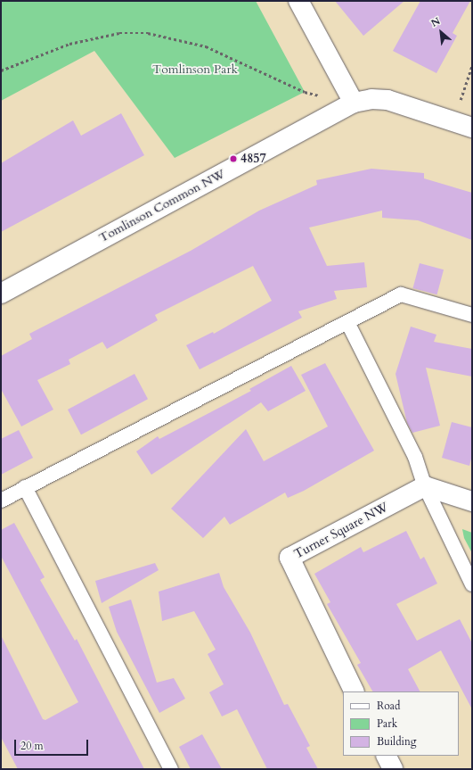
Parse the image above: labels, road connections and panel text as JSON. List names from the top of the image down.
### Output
{
  "streets": {
    "street": ["Tomlinson Common NW", "Turner Square NW"]
  },
  "parks": ["Tomlinson Park"],
  "places": ["4857"],
  "legend": ["Road", "Park", "Building"],
  "scale_bar": "20 m",
  "north": "top left"
}
